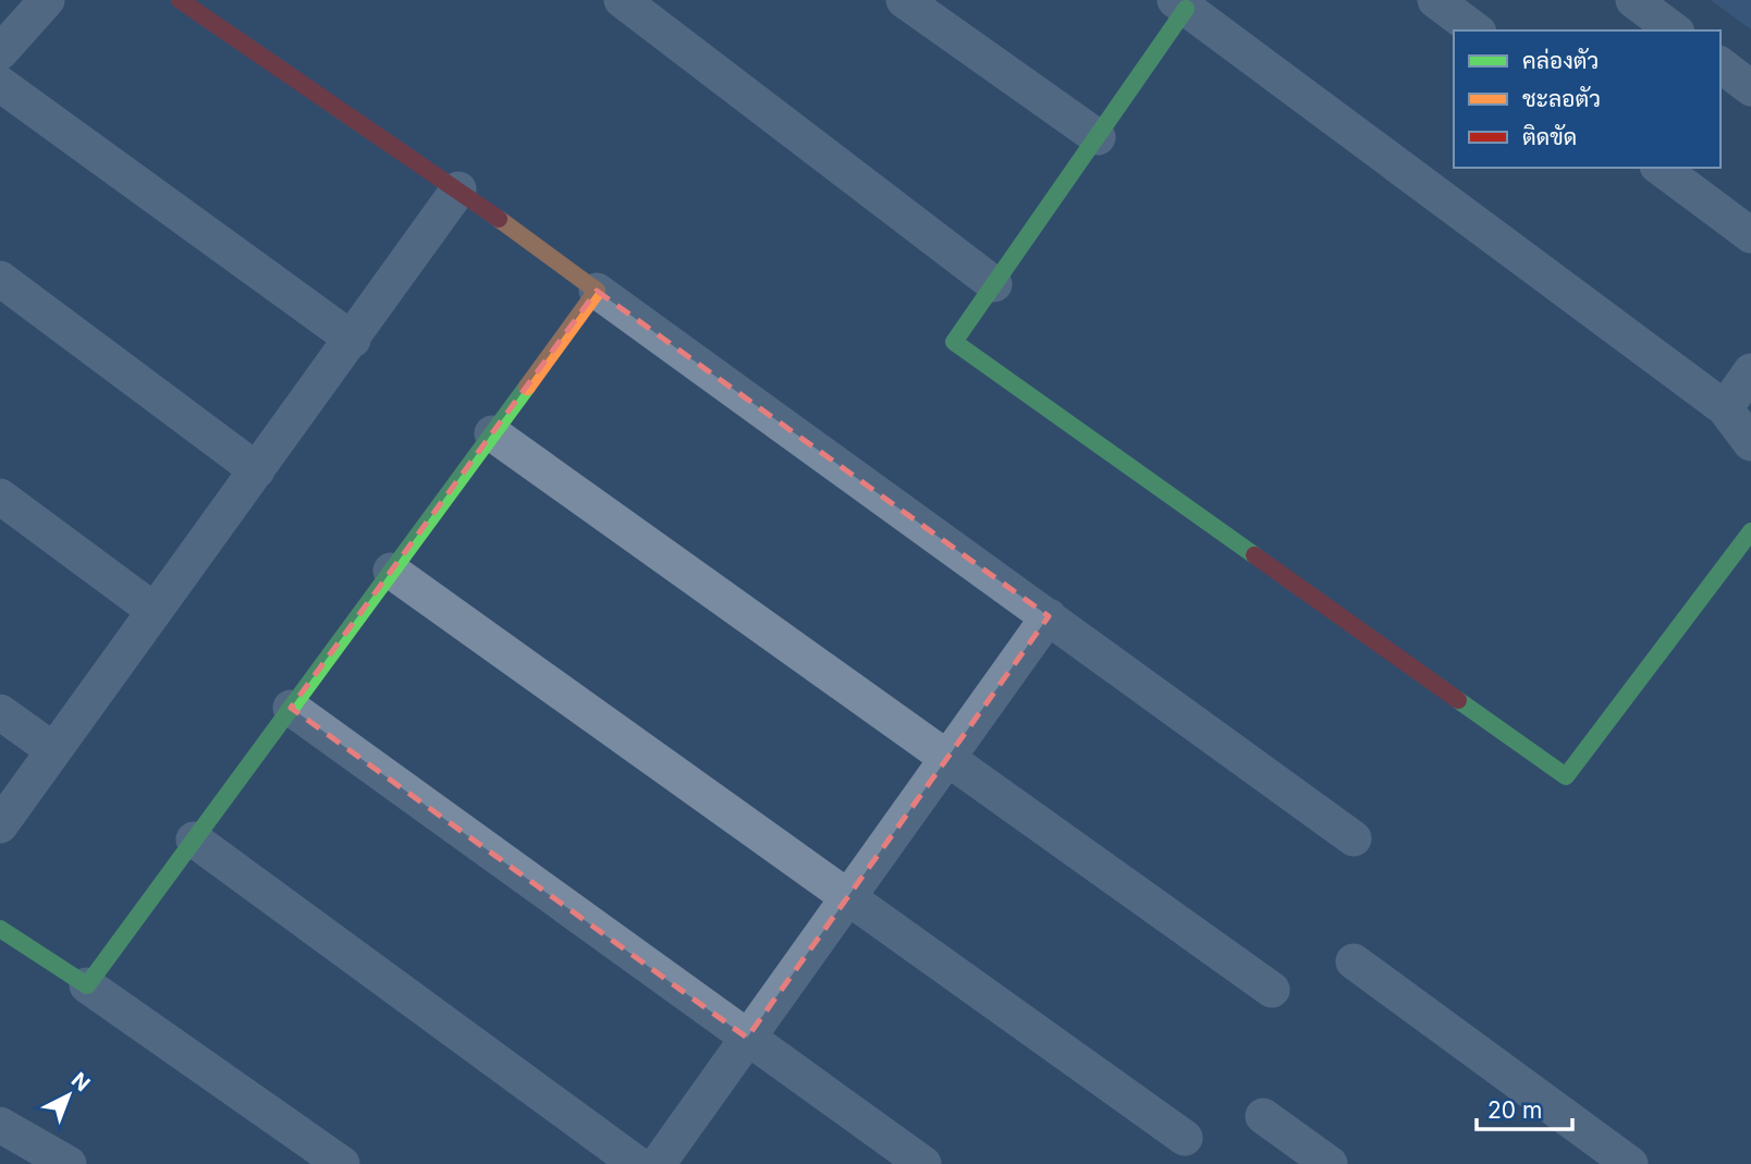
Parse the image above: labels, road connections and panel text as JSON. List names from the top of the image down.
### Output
{
  "legend": ["คล่องตัว", "ชะลอตัว", "ติดขัด"],
  "scale_bar": "20 m",
  "north": "top right"
}
